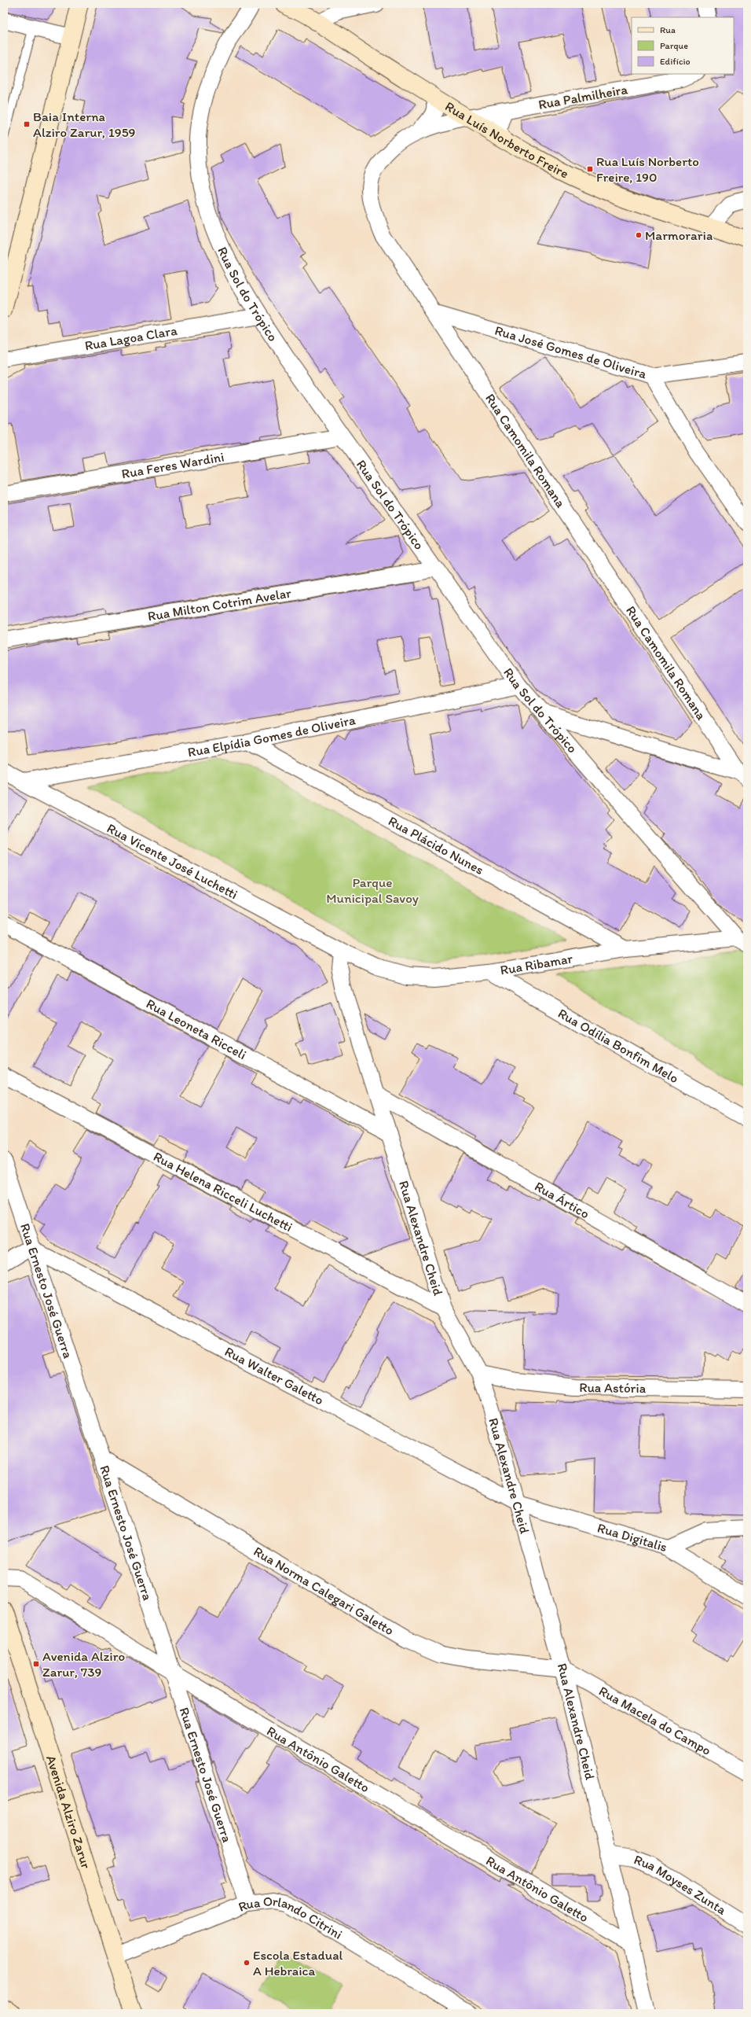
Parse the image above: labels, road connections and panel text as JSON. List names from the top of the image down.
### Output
{
  "streets": {
    "street": [
      "Rua Palmilheira",
      "Rua Luís Norberto Freire",
      "Rua Sol do Trópico",
      "Rua Lagoa Clara",
      "Rua José Gomes de Oliveira",
      "Rua Camomila Romana",
      "Rua Feres Wardini",
      "Rua Milton Cotrim Avelar",
      "Rua Elpídia Gomes de Oliveira",
      "Rua Plácido Nunes",
      "Rua Vicente José Luchetti",
      "Rua Ribamar",
      "Rua Leoneta Ricceli",
      "Rua Odília Bonfim Melo",
      "Rua Helena Ricceli Luchetti",
      "Rua Ártico",
      "Rua Alexandre Cheid",
      "Rua Ernesto José Guerra",
      "Rua Walter Galetto",
      "Rua Astória",
      "Rua Digitalis",
      "Rua Norma Calegari Galetto",
      "Rua Macela do Campo",
      "Rua Antônio Galetto",
      "Avenida Alziro Zarur",
      "Rua Moyses Zunta",
      "Rua Orlando Citrini"
    ]
  },
  "crossings": [
    ["Rua Palmilheira", "Rua Luís Norberto Freire"],
    ["Rua Palmilheira", "Rua Camomila Romana"],
    ["Rua Luís Norberto Freire", "Rua Camomila Romana"],
    ["Rua Sol do Trópico", "Rua Lagoa Clara"],
    ["Rua Sol do Trópico", "Rua Feres Wardini"],
    ["Rua Sol do Trópico", "Rua Milton Cotrim Avelar"],
    ["Rua Sol do Trópico", "Rua Elpídia Gomes de Oliveira"],
    ["Rua Sol do Trópico", "Rua Ribamar"],
    ["Rua José Gomes de Oliveira", "Rua Camomila Romana"],
    ["Rua Elpídia Gomes de Oliveira", "Rua Plácido Nunes"],
    ["Rua Elpídia Gomes de Oliveira", "Rua Vicente José Luchetti"],
    ["Rua Plácido Nunes", "Rua Ribamar"],
    ["Rua Vicente José Luchetti", "Rua Ribamar"],
    ["Rua Vicente José Luchetti", "Rua Alexandre Cheid"],
    ["Rua Ribamar", "Rua Odília Bonfim Melo"],
    ["Rua Ribamar", "Rua Alexandre Cheid"],
    ["Rua Leoneta Ricceli", "Rua Alexandre Cheid"],
    ["Rua Helena Ricceli Luchetti", "Rua Alexandre Cheid"],
    ["Rua Ártico", "Rua Alexandre Cheid"],
    ["Rua Alexandre Cheid", "Rua Walter Galetto"],
    ["Rua Alexandre Cheid", "Rua Astória"],
    ["Rua Alexandre Cheid", "Rua Digitalis"],
    ["Rua Alexandre Cheid", "Rua Norma Calegari Galetto"],
    ["Rua Alexandre Cheid", "Rua Macela do Campo"],
    ["Rua Alexandre Cheid", "Rua Antônio Galetto"],
    ["Rua Alexandre Cheid", "Rua Moyses Zunta"],
    ["Rua Ernesto José Guerra", "Rua Walter Galetto"],
    ["Rua Ernesto José Guerra", "Rua Norma Calegari Galetto"],
    ["Rua Ernesto José Guerra", "Rua Antônio Galetto"],
    ["Rua Ernesto José Guerra", "Rua Orlando Citrini"],
    ["Rua Walter Galetto", "Rua Digitalis"],
    ["Rua Norma Calegari Galetto", "Rua Macela do Campo"],
    ["Avenida Alziro Zarur", "Rua Orlando Citrini"]
  ],
  "parks": ["Parque Municipal Savoy"],
  "places": {
    "transit": ["Baia Interna Alziro Zarur, 1959", "Rua Luís Norberto Freire, 190", "Avenida Alziro Zarur, 739"],
    "other": ["Marmoraria", "Escola Estadual A Hebraica"]
  },
  "legend": ["Rua", "Parque", "Edifício"]
}
